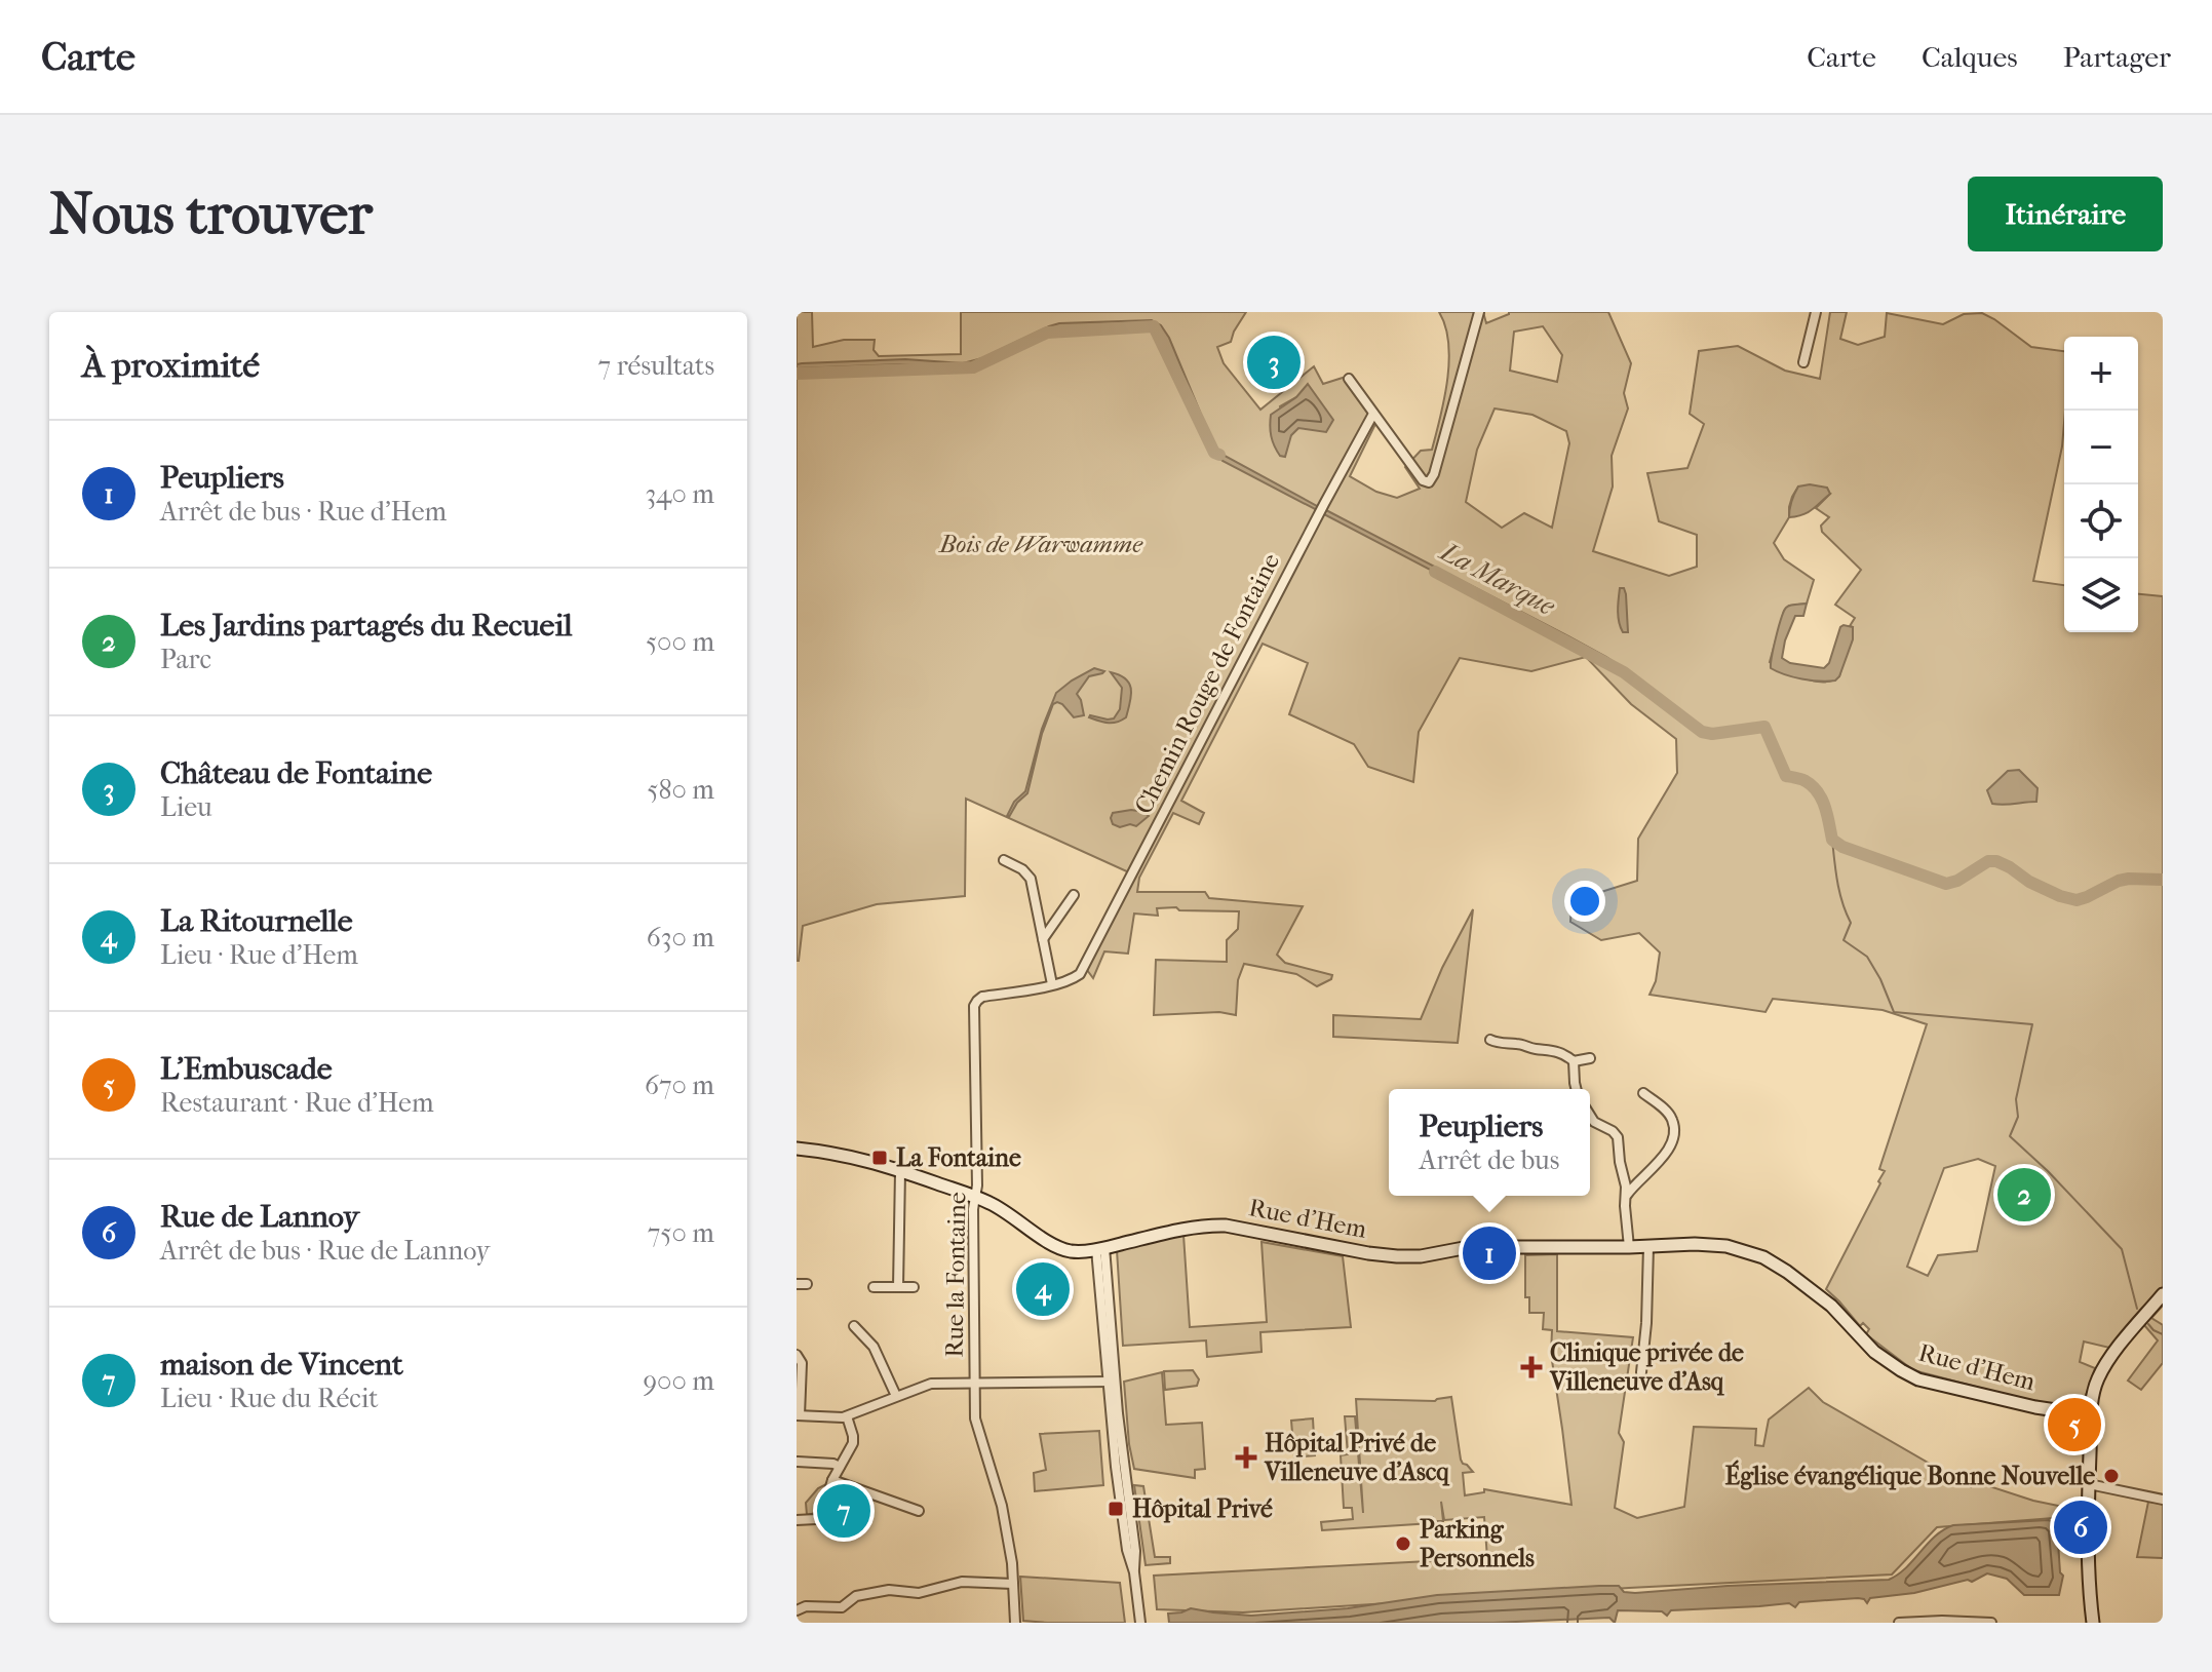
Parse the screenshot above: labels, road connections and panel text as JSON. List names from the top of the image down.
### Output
{
  "streets": {
    "street": ["Chemin Rouge de Fontaine", "Rue d'Hem", "Rue la Fontaine"]
  },
  "crossings": [
    ["Chemin Rouge de Fontaine", "Rue la Fontaine"],
    ["Rue d'Hem", "Rue la Fontaine"]
  ],
  "water": ["La Marque"],
  "parks": ["Bois de Warwamme"],
  "places": {
    "transit": ["La Fontaine", "Hôpital Privé"],
    "health": ["Clinique privée de Villeneuve d'Asq", "Hôpital Privé de Villeneuve d'Ascq"],
    "other": ["Église évangélique Bonne Nouvelle", "Parking Personnels"]
  },
  "page": {
    "header": "Carte",
    "nav": ["Carte", "Calques", "Partager"],
    "buttons": "Itinéraire",
    "title": "Nous trouver",
    "heading": ["À proximité", "7 résultats"],
    "pins": [
      "3",
      "2",
      "1",
      "4",
      "5",
      "7",
      "6"
    ],
    "map_buttons": ["+", "−"],
    "list": [
      {
        "mark": "1",
        "name": "Peupliers",
        "note": "Arrêt de bus · Rue d'Hem",
        "value": "340 m"
      },
      {
        "mark": "2",
        "name": "Les Jardins partagés du Recueil",
        "note": "Parc",
        "value": "500 m"
      },
      {
        "mark": "3",
        "name": "Château de Fontaine",
        "note": "Lieu",
        "value": "580 m"
      },
      {
        "mark": "4",
        "name": "La Ritournelle",
        "note": "Lieu · Rue d'Hem",
        "value": "630 m"
      },
      {
        "mark": "5",
        "name": "L'Embuscade",
        "note": "Restaurant · Rue d'Hem",
        "value": "670 m"
      },
      {
        "mark": "6",
        "name": "Rue de Lannoy",
        "note": "Arrêt de bus · Rue de Lannoy",
        "value": "750 m"
      },
      {
        "mark": "7",
        "name": "maison de Vincent",
        "note": "Lieu · Rue du Récit",
        "value": "900 m"
      }
    ],
    "popup": ["Peupliers", "Arrêt de bus"]
  }
}
